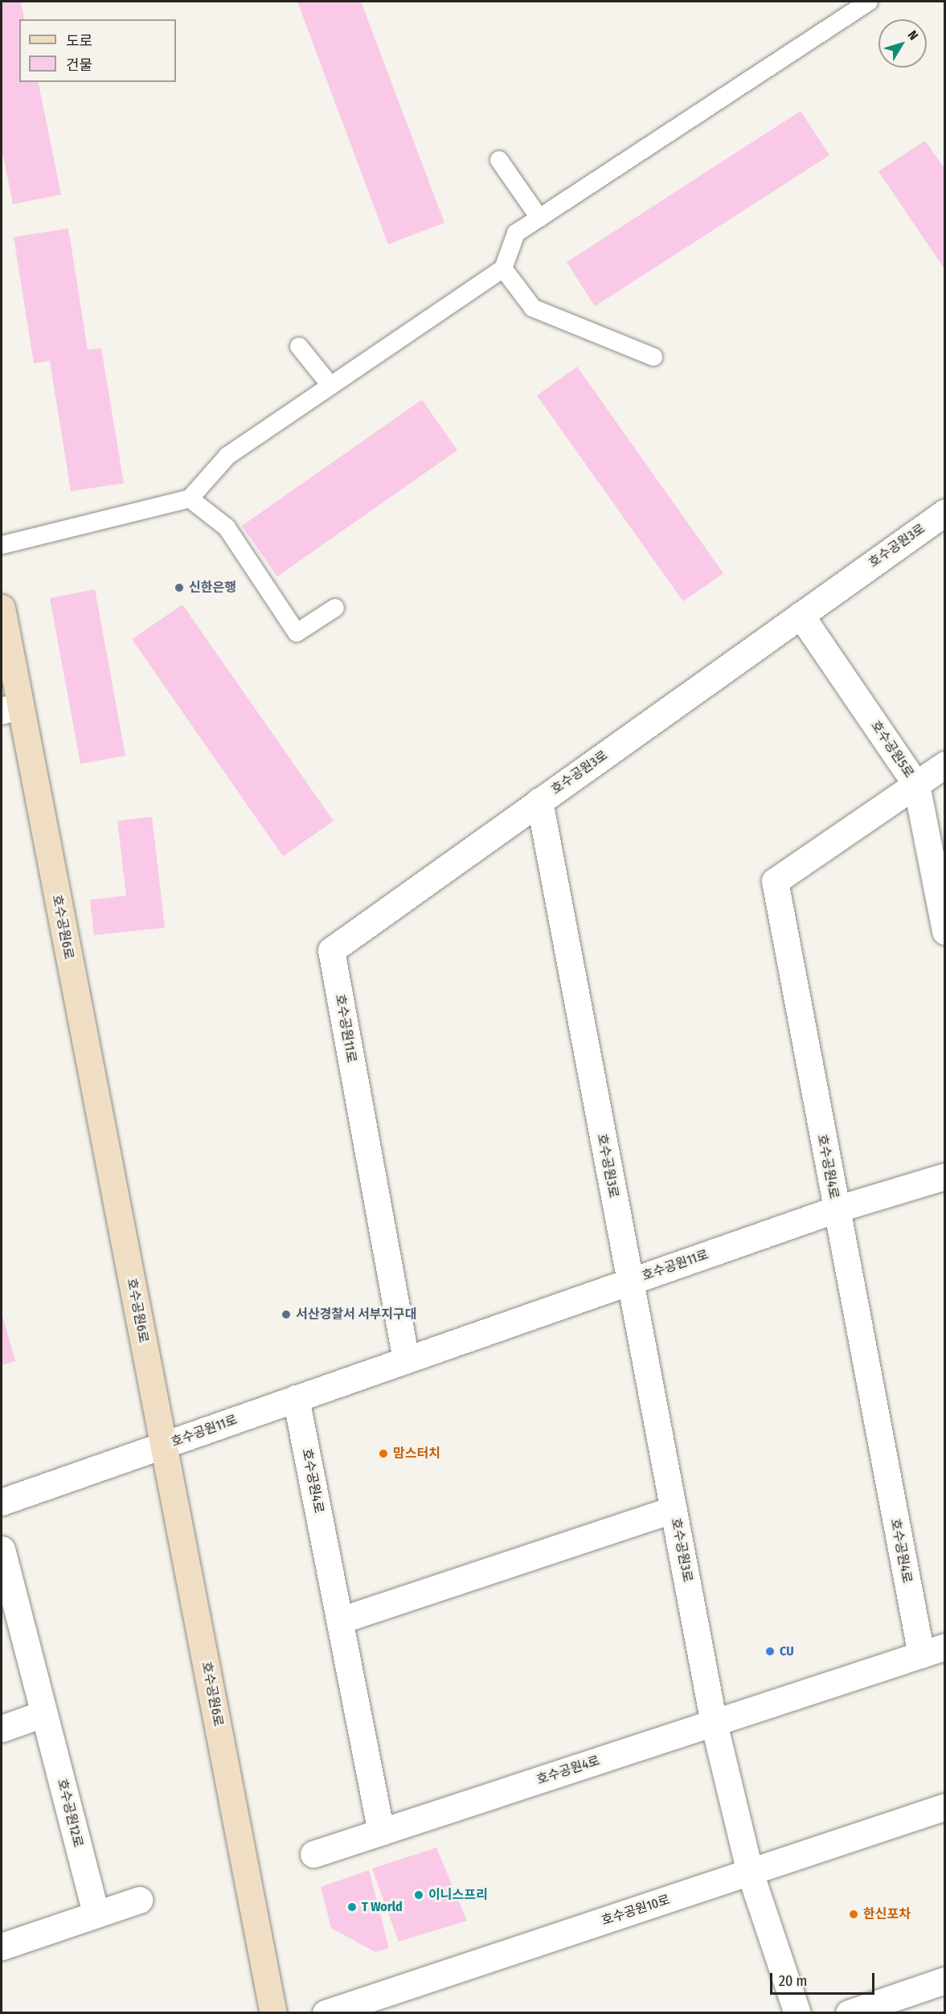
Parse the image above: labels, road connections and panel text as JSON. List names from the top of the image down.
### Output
{
  "streets": {
    "street": [
      "호수공원3로",
      "호수공원5로",
      "호수공원6로",
      "호수공원11로",
      "호수공원4로",
      "호수공원12로",
      "호수공원10로"
    ]
  },
  "crossings": [
    ["호수공원3로", "호수공원5로"],
    ["호수공원3로", "호수공원11로"],
    ["호수공원3로", "호수공원4로"],
    ["호수공원3로", "호수공원10로"],
    ["호수공원5로", "호수공원4로"],
    ["호수공원6로", "호수공원11로"],
    ["호수공원11로", "호수공원4로"]
  ],
  "places": [
    "신한은행",
    "서산경찰서 서부지구대",
    "맘스터치",
    "CU",
    "이니스프리",
    "T World",
    "한신포차"
  ],
  "legend": ["도로", "건물"],
  "scale_bar": "20 m",
  "north": "top right"
}
